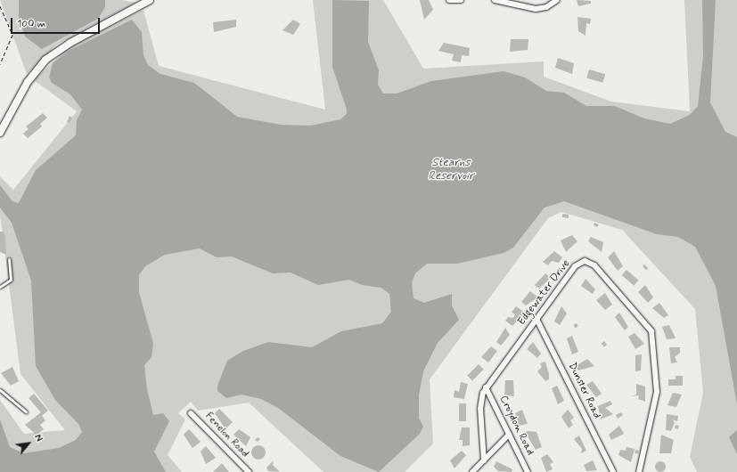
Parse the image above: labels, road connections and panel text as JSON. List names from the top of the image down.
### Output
{
  "streets": {
    "street": [
      "Edgewater Drive",
      "Dunster Road",
      "Croydon Road",
      "Fenelon Road"
    ]
  },
  "crossings": [
    ["Edgewater Drive", "Dunster Road"],
    ["Edgewater Drive", "Croydon Road"]
  ],
  "water": ["Stearns Reservoir"],
  "scale_bar": "100 m",
  "north": "top right"
}
